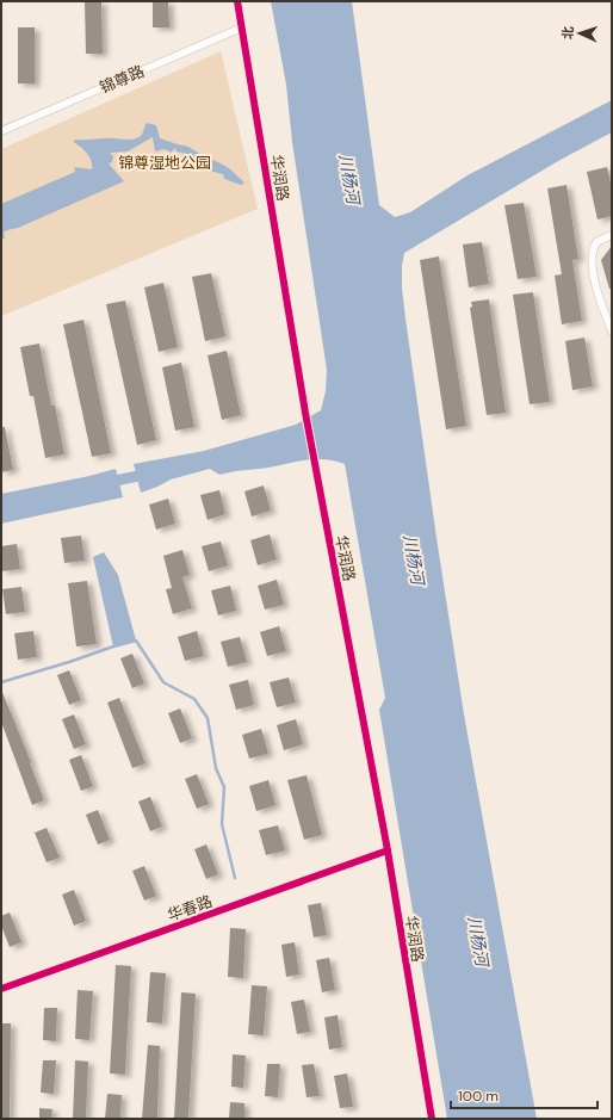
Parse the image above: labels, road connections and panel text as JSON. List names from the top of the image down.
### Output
{
  "streets": {
    "street": ["锦尊路", "华润路", "华春路"]
  },
  "crossings": [
    ["锦尊路", "华润路"],
    ["华润路", "华春路"]
  ],
  "water": ["川杨河"],
  "parks": ["锦尊湿地公园"],
  "scale_bar": "100 m",
  "north": "left"
}
